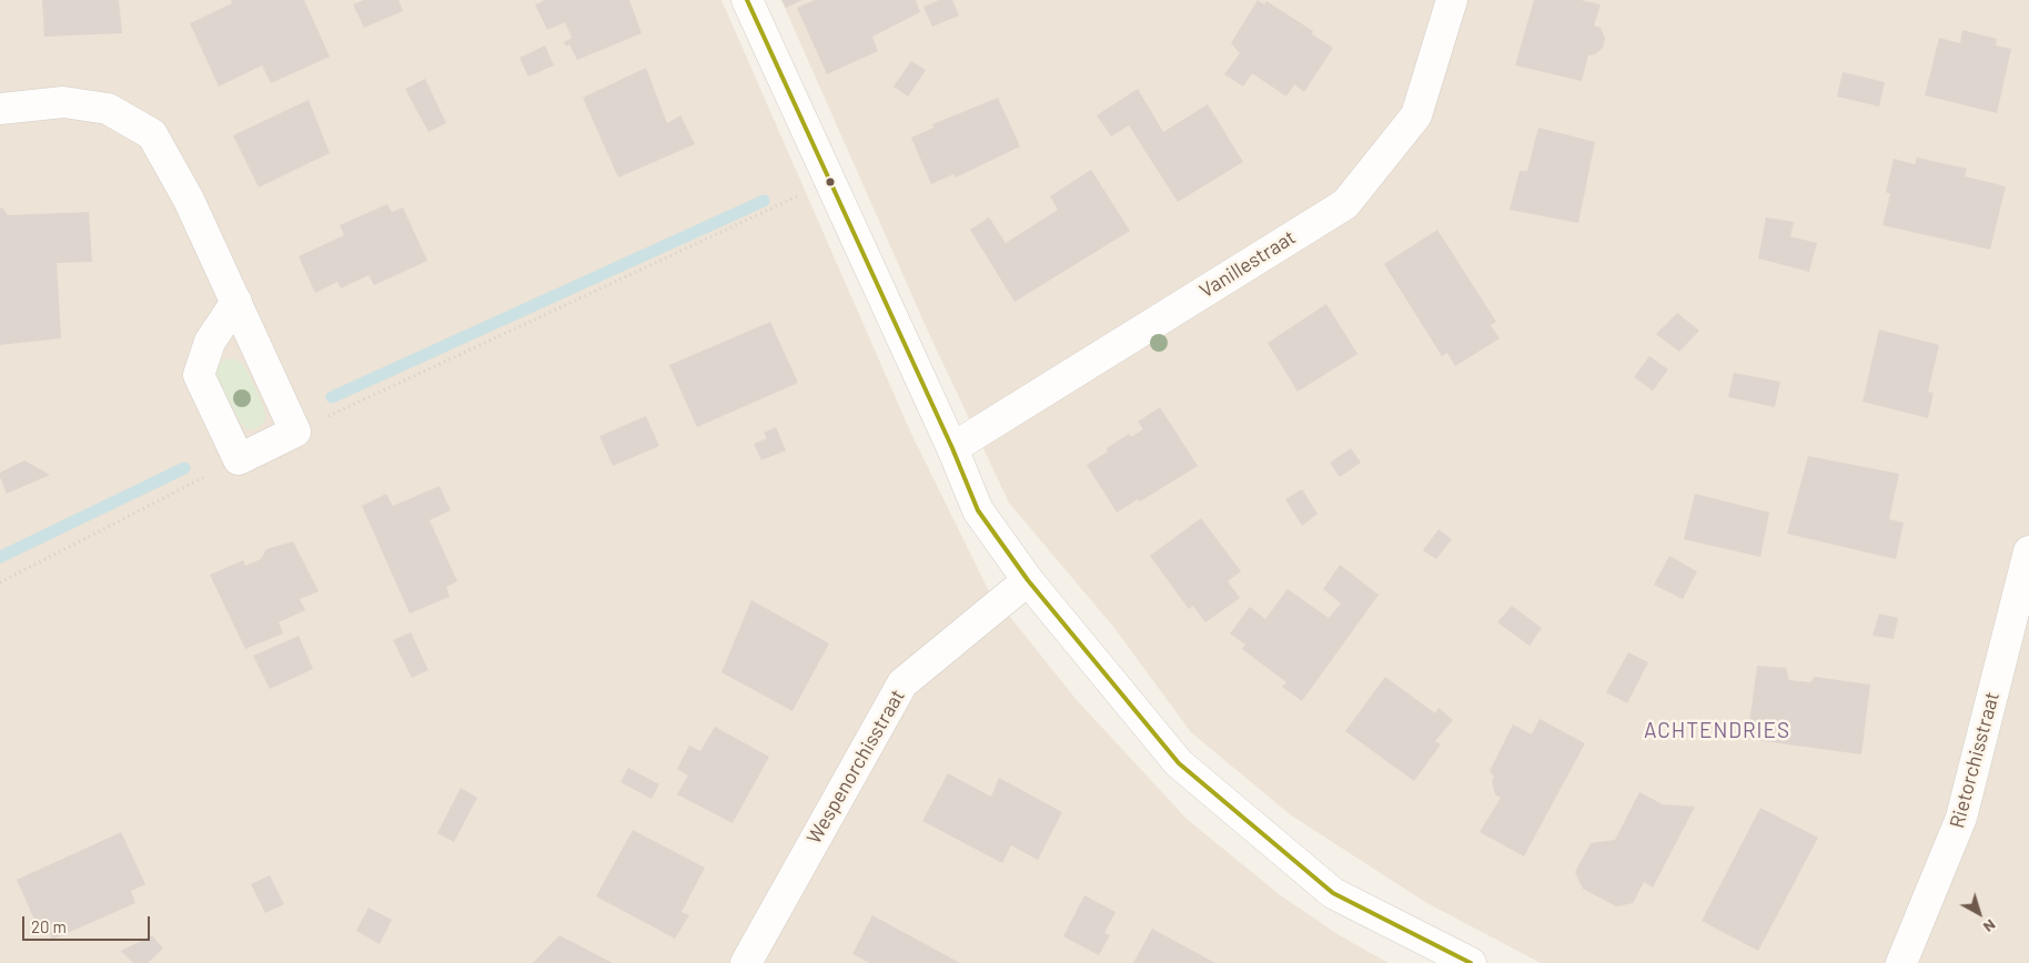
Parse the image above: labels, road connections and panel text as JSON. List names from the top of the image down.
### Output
{
  "streets": {
    "street": ["Vanillestraat", "Rietorchisstraat", "Wespenorchisstraat"]
  },
  "districts": ["ACHTENDRIES"],
  "scale_bar": "20 m",
  "north": "bottom right"
}
